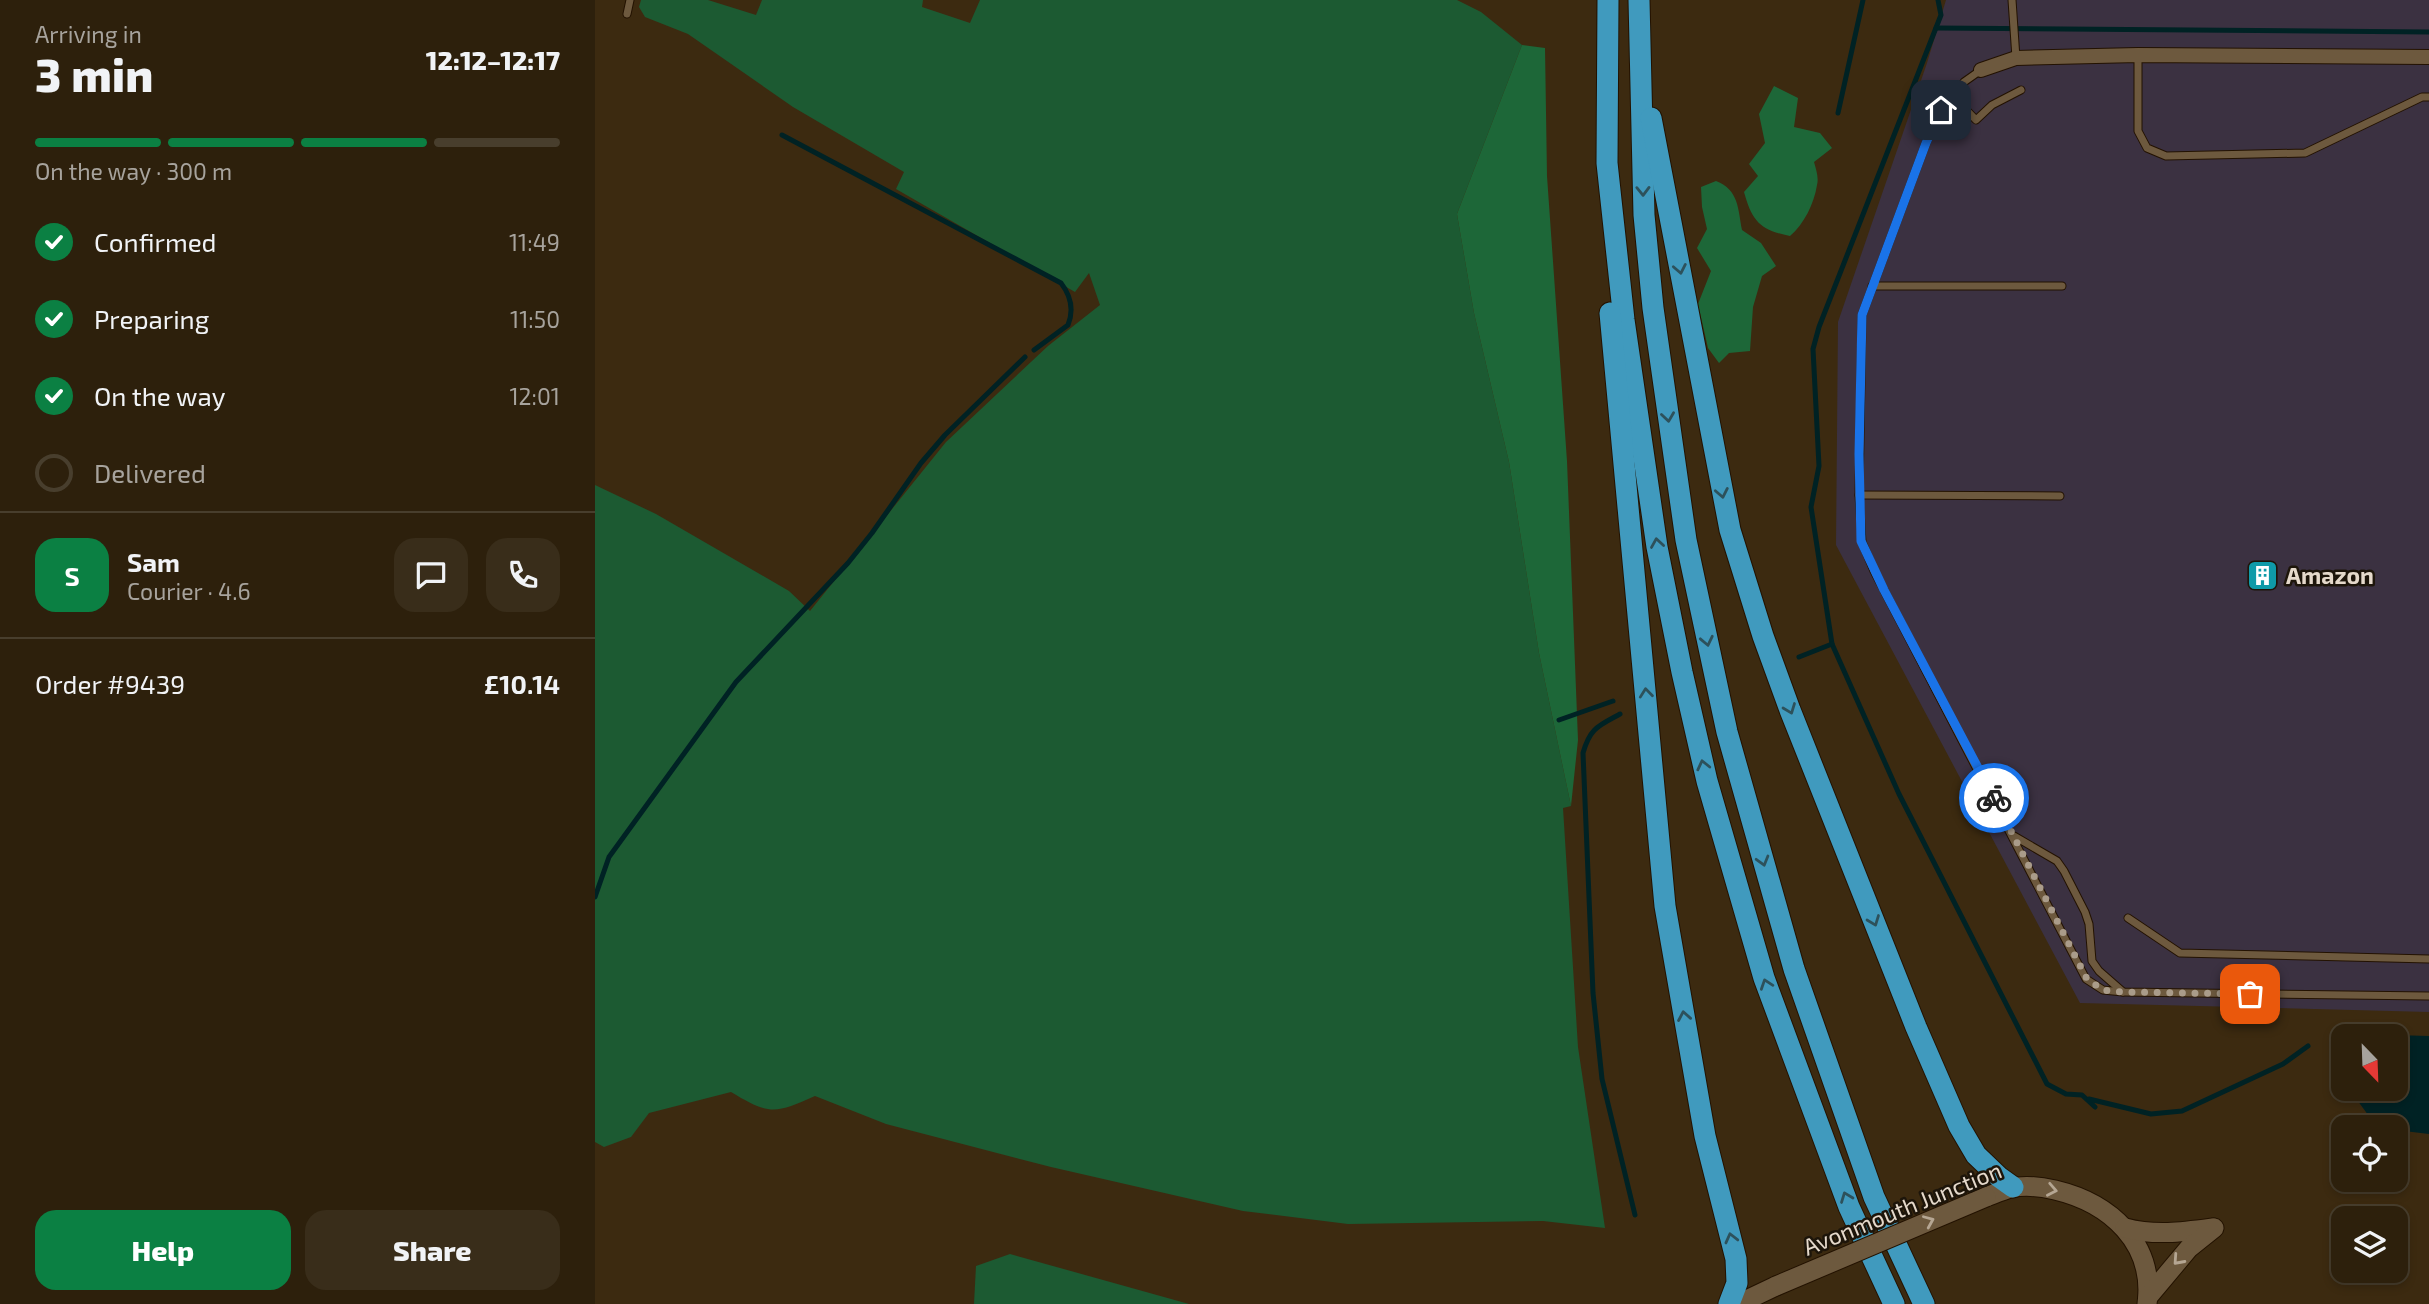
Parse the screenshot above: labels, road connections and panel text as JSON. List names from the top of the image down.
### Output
{
  "streets": {
    "street": ["Avonmouth Junction"]
  },
  "one_way": ["Avonmouth Junction"],
  "places": {
    "building": ["Amazon"]
  },
  "north": "bottom right",
  "page": {
    "heading": ["3 min", "Arriving in", "12:12–12:17"],
    "panel": [
      "Sam",
      "Courier · 4.6",
      "Order #9439",
      "£10.14"
    ],
    "bar": "On the way · 300 m",
    "list": [
      ["Confirmed", "11:49"],
      ["Preparing", "11:50"],
      ["On the way", "12:01"],
      "Delivered"
    ],
    "round": "S",
    "buttons": ["Help", "Share"]
  }
}
